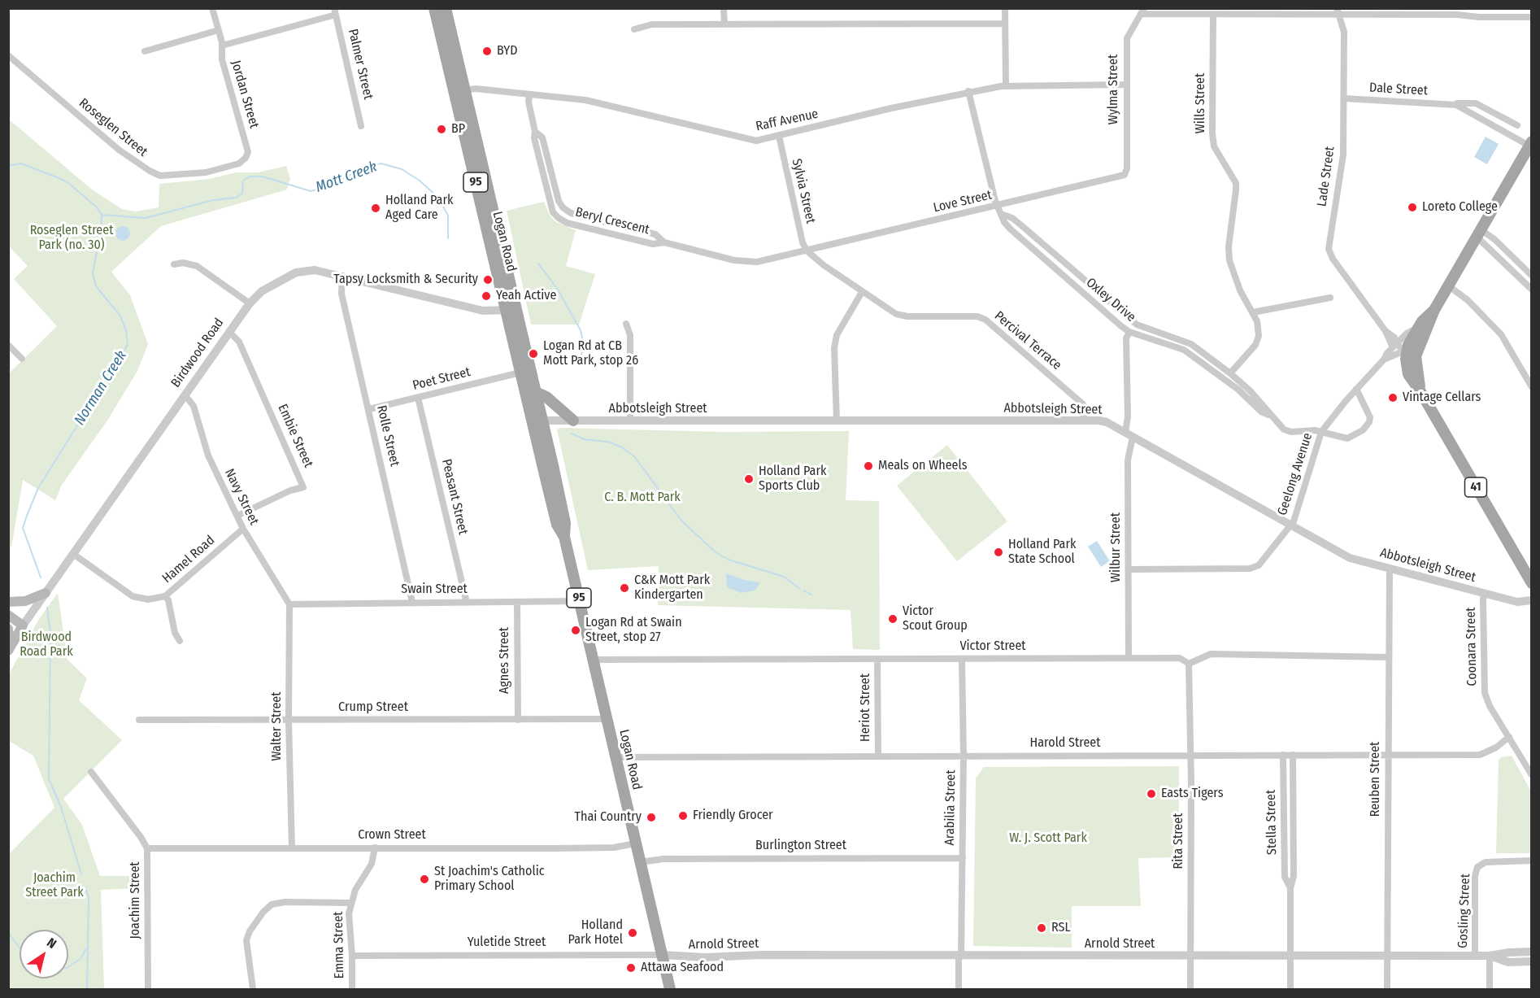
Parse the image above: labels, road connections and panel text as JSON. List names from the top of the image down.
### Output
{
  "streets": {
    "main road": ["95", "Logan Road", "41"],
    "street": [
      "Palmer Street",
      "Wylma Street",
      "Dale Street",
      "Jordan Street",
      "Wills Street",
      "Raff Avenue",
      "Roseglen Street",
      "Lade Street",
      "Sylvia Street",
      "Love Street",
      "Beryl Crescent",
      "Oxley Drive",
      "Percival Terrace",
      "Birdwood Road",
      "Poet Street",
      "Abbotsleigh Street",
      "Embie Street",
      "Rolle Street",
      "Geelong Avenue",
      "Navy Street",
      "Peasant Street",
      "Wilbur Street",
      "Hamel Road",
      "Swain Street",
      "Victor Street",
      "Coonara Street",
      "Agnes Street",
      "Crump Street",
      "Heriot Street",
      "Walter Street",
      "Harold Street",
      "Reuben Street",
      "Arabilia Street",
      "Stella Street",
      "Crown Street",
      "Rita Street",
      "Burlington Street",
      "Joachim Street",
      "Gosling Street",
      "Yuletide Street",
      "Arnold Street",
      "Emma Street"
    ]
  },
  "crossings": [
    ["Wylma Street", "Raff Avenue"],
    ["Wylma Street", "Love Street"],
    ["Dale Street", "Lade Street"],
    ["Dale Street", "41"],
    ["Jordan Street", "Roseglen Street"],
    ["Wills Street", "Oxley Drive"],
    ["Raff Avenue", "Sylvia Street"],
    ["Raff Avenue", "Beryl Crescent"],
    ["Raff Avenue", "Logan Road"],
    ["Raff Avenue", "Oxley Drive"],
    ["Lade Street", "Geelong Avenue"],
    ["Lade Street", "41"],
    ["Sylvia Street", "Love Street"],
    ["Sylvia Street", "Beryl Crescent"],
    ["Sylvia Street", "Percival Terrace"],
    ["Love Street", "Beryl Crescent"],
    ["Love Street", "Oxley Drive"],
    ["Love Street", "Percival Terrace"],
    ["Beryl Crescent", "Percival Terrace"],
    ["Logan Road", "Birdwood Road"],
    ["Logan Road", "Poet Street"],
    ["Logan Road", "Abbotsleigh Street"],
    ["Logan Road", "Swain Street"],
    ["Logan Road", "Victor Street"],
    ["Logan Road", "Crump Street"],
    ["Logan Road", "Harold Street"],
    ["Logan Road", "Crown Street"],
    ["Logan Road", "Burlington Street"],
    ["Logan Road", "Yuletide Street"],
    ["Logan Road", "Arnold Street"],
    ["Oxley Drive", "Geelong Avenue"],
    ["Oxley Drive", "Wilbur Street"],
    ["Percival Terrace", "Abbotsleigh Street"],
    ["Birdwood Road", "Embie Street"],
    ["Birdwood Road", "Rolle Street"],
    ["Birdwood Road", "Navy Street"],
    ["Birdwood Road", "Hamel Road"],
    ["Poet Street", "Rolle Street"],
    ["Poet Street", "Peasant Street"],
    ["Abbotsleigh Street", "Geelong Avenue"],
    ["Abbotsleigh Street", "Wilbur Street"],
    ["Abbotsleigh Street", "Coonara Street"],
    ["Abbotsleigh Street", "Reuben Street"],
    ["Embie Street", "Navy Street"],
    ["Rolle Street", "Swain Street"],
    ["Geelong Avenue", "41"],
    ["Geelong Avenue", "Wilbur Street"],
    ["Navy Street", "Hamel Road"],
    ["Navy Street", "Swain Street"],
    ["Navy Street", "Walter Street"],
    ["Peasant Street", "Swain Street"],
    ["Wilbur Street", "Victor Street"],
    ["Swain Street", "Agnes Street"],
    ["Swain Street", "Walter Street"],
    ["Victor Street", "Heriot Street"],
    ["Victor Street", "Arabilia Street"],
    ["Victor Street", "Rita Street"],
    ["Coonara Street", "Harold Street"],
    ["Agnes Street", "Crump Street"],
    ["Crump Street", "Walter Street"],
    ["Heriot Street", "Harold Street"],
    ["Walter Street", "Crown Street"],
    ["Harold Street", "Reuben Street"],
    ["Harold Street", "Arabilia Street"],
    ["Harold Street", "Stella Street"],
    ["Harold Street", "Rita Street"],
    ["Reuben Street", "Arnold Street"],
    ["Arabilia Street", "Burlington Street"],
    ["Arabilia Street", "Arnold Street"],
    ["Stella Street", "Arnold Street"],
    ["Crown Street", "Joachim Street"],
    ["Crown Street", "Emma Street"],
    ["Rita Street", "Arnold Street"],
    ["Gosling Street", "Arnold Street"],
    ["Yuletide Street", "Arnold Street"],
    ["Yuletide Street", "Emma Street"]
  ],
  "water": ["Mott Creek", "Norman Creek"],
  "parks": [
    "Roseglen Street Park (no. 30)",
    "C. B. Mott Park",
    "Birdwood Road Park",
    "W. J. Scott Park",
    "Joachim Street Park"
  ],
  "places": [
    "BYD",
    "BP",
    "Loreto College",
    "Holland Park Aged Care",
    "Tapsy Locksmith & Security",
    "Yeah Active",
    "Logan Rd at CB Mott Park, stop 26",
    "Vintage Cellars",
    "Meals on Wheels",
    "Holland Park Sports Club",
    "Holland Park State School",
    "C&K Mott Park Kindergarten",
    "Victor Scout Group",
    "Logan Rd at Swain Street, stop 27",
    "Easts Tigers",
    "Friendly Grocer",
    "Thai Country",
    "St Joachim's Catholic Primary School",
    "RSL",
    "Holland Park Hotel",
    "Attawa Seafood"
  ],
  "north": "top right"
}
